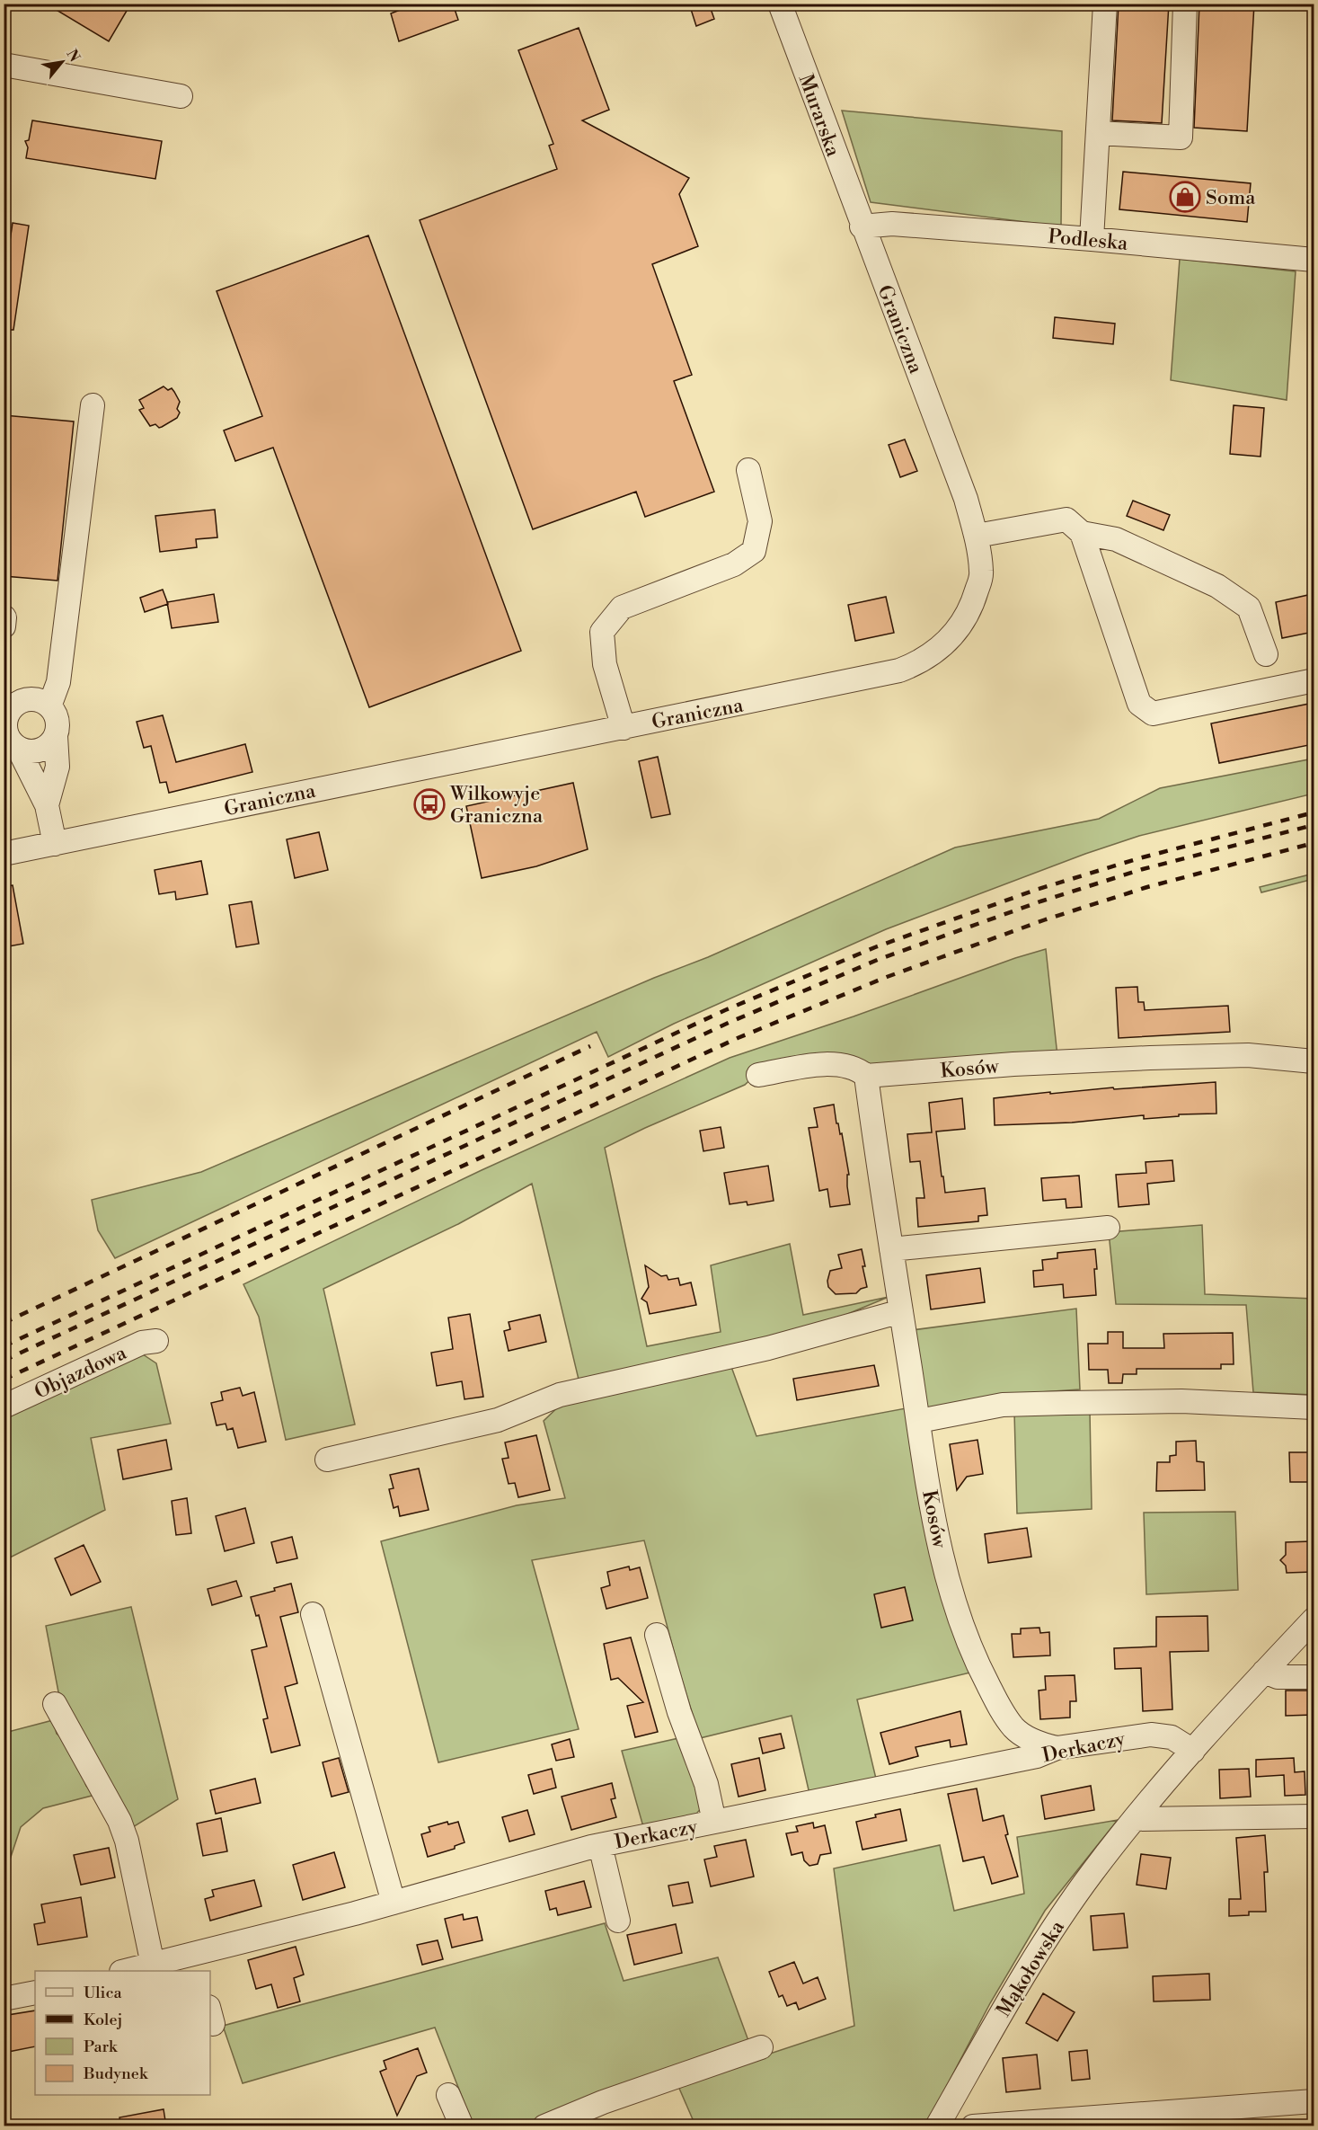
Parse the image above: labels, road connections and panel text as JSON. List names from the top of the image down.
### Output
{
  "streets": {
    "street": [
      "Murarska",
      "Podleska",
      "Graniczna",
      "Kosów",
      "Objazdowa",
      "Derkaczy",
      "Mąkołowska"
    ]
  },
  "crossings": [
    ["Murarska", "Podleska"],
    ["Murarska", "Graniczna"],
    ["Podleska", "Graniczna"],
    ["Kosów", "Derkaczy"],
    ["Derkaczy", "Mąkołowska"]
  ],
  "places": {
    "shop": ["Soma"],
    "bus stop": ["Wilkowyje Graniczna"]
  },
  "legend": [
    "Ulica",
    "Kolej",
    "Park",
    "Budynek"
  ],
  "north": "top right"
}
